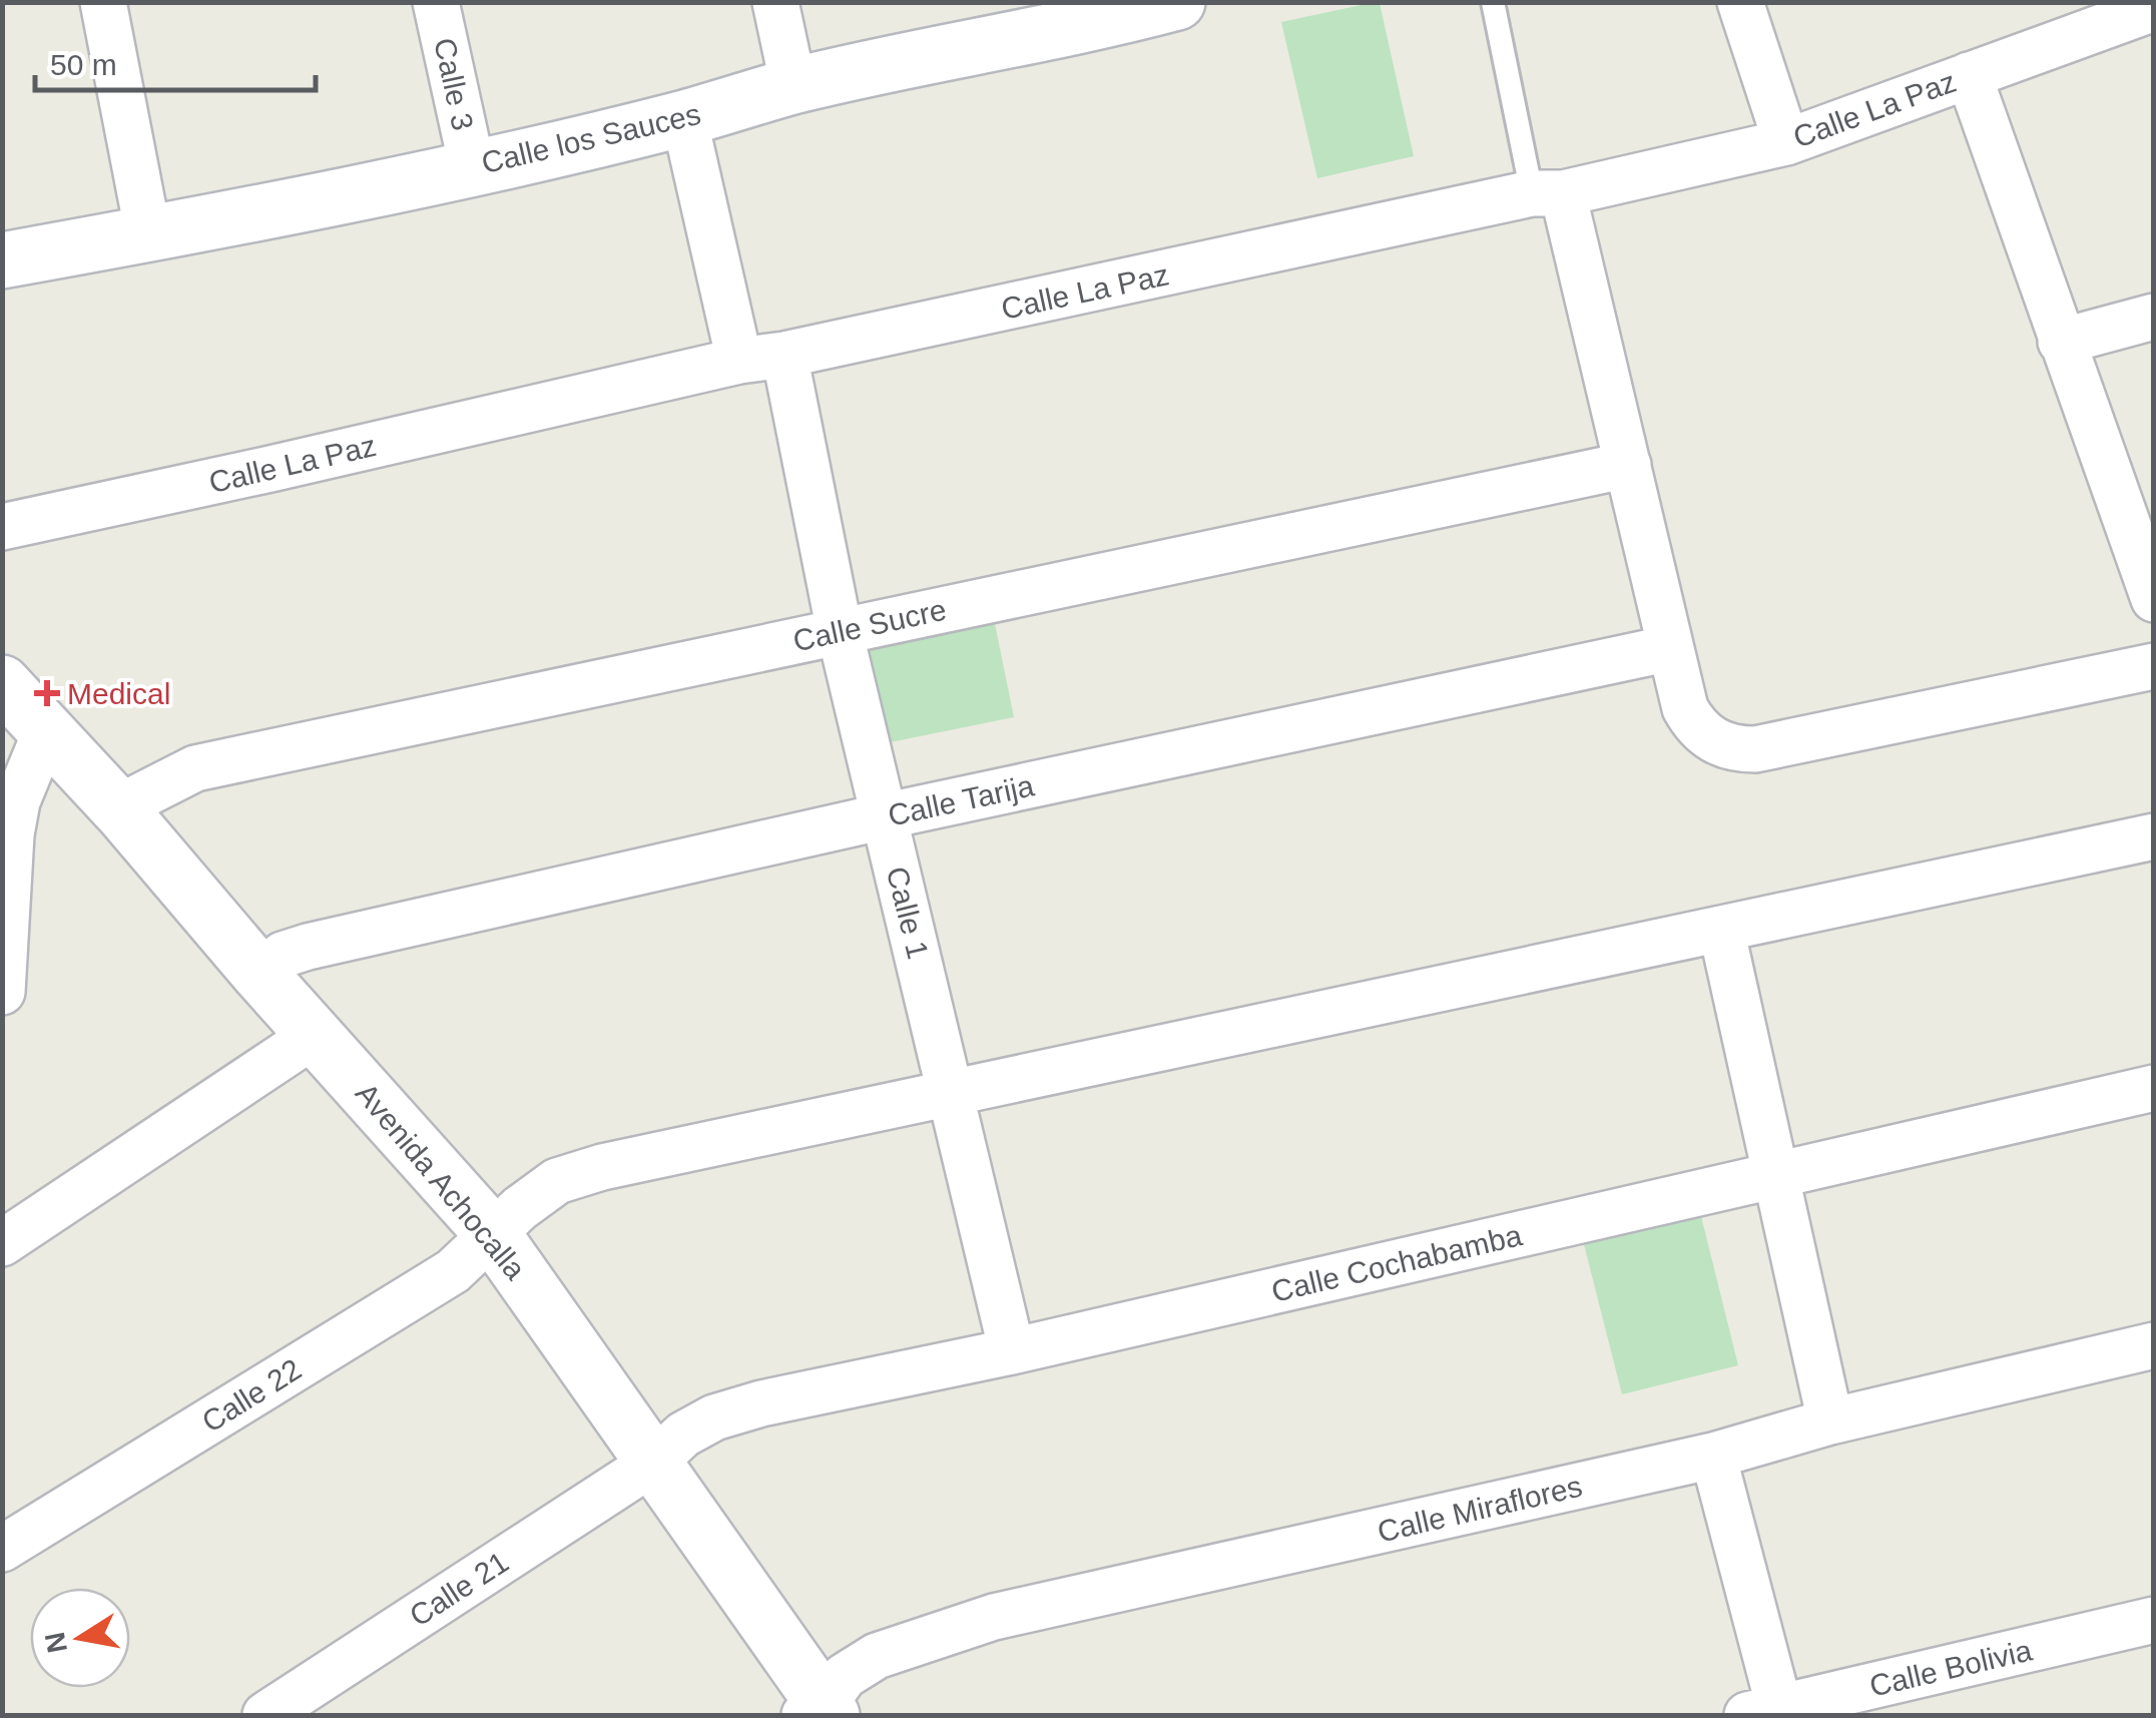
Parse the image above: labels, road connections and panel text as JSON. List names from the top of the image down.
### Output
{
  "streets": {
    "street": [
      "Calle 3",
      "Calle La Paz",
      "Calle los Sauces",
      "Calle Sucre",
      "Calle Tarija",
      "Calle 1",
      "Avenida Achocalla",
      "Calle Cochabamba",
      "Calle 22",
      "Calle Miraflores",
      "Calle 21",
      "Calle Bolivia"
    ]
  },
  "crossings": [
    ["Calle 3", "Calle los Sauces"],
    ["Calle La Paz", "Calle 1"],
    ["Calle Sucre", "Calle 1"],
    ["Calle Sucre", "Avenida Achocalla"],
    ["Calle Tarija", "Calle 1"],
    ["Calle Tarija", "Avenida Achocalla"],
    ["Calle 1", "Calle Cochabamba"],
    ["Calle 1", "Calle 22"],
    ["Avenida Achocalla", "Calle Cochabamba"],
    ["Avenida Achocalla", "Calle 22"],
    ["Avenida Achocalla", "Calle Miraflores"],
    ["Avenida Achocalla", "Calle 21"],
    ["Calle Cochabamba", "Calle 21"]
  ],
  "places": {
    "health": ["Medical"]
  },
  "scale_bar": "50 m",
  "north": "left"
}
